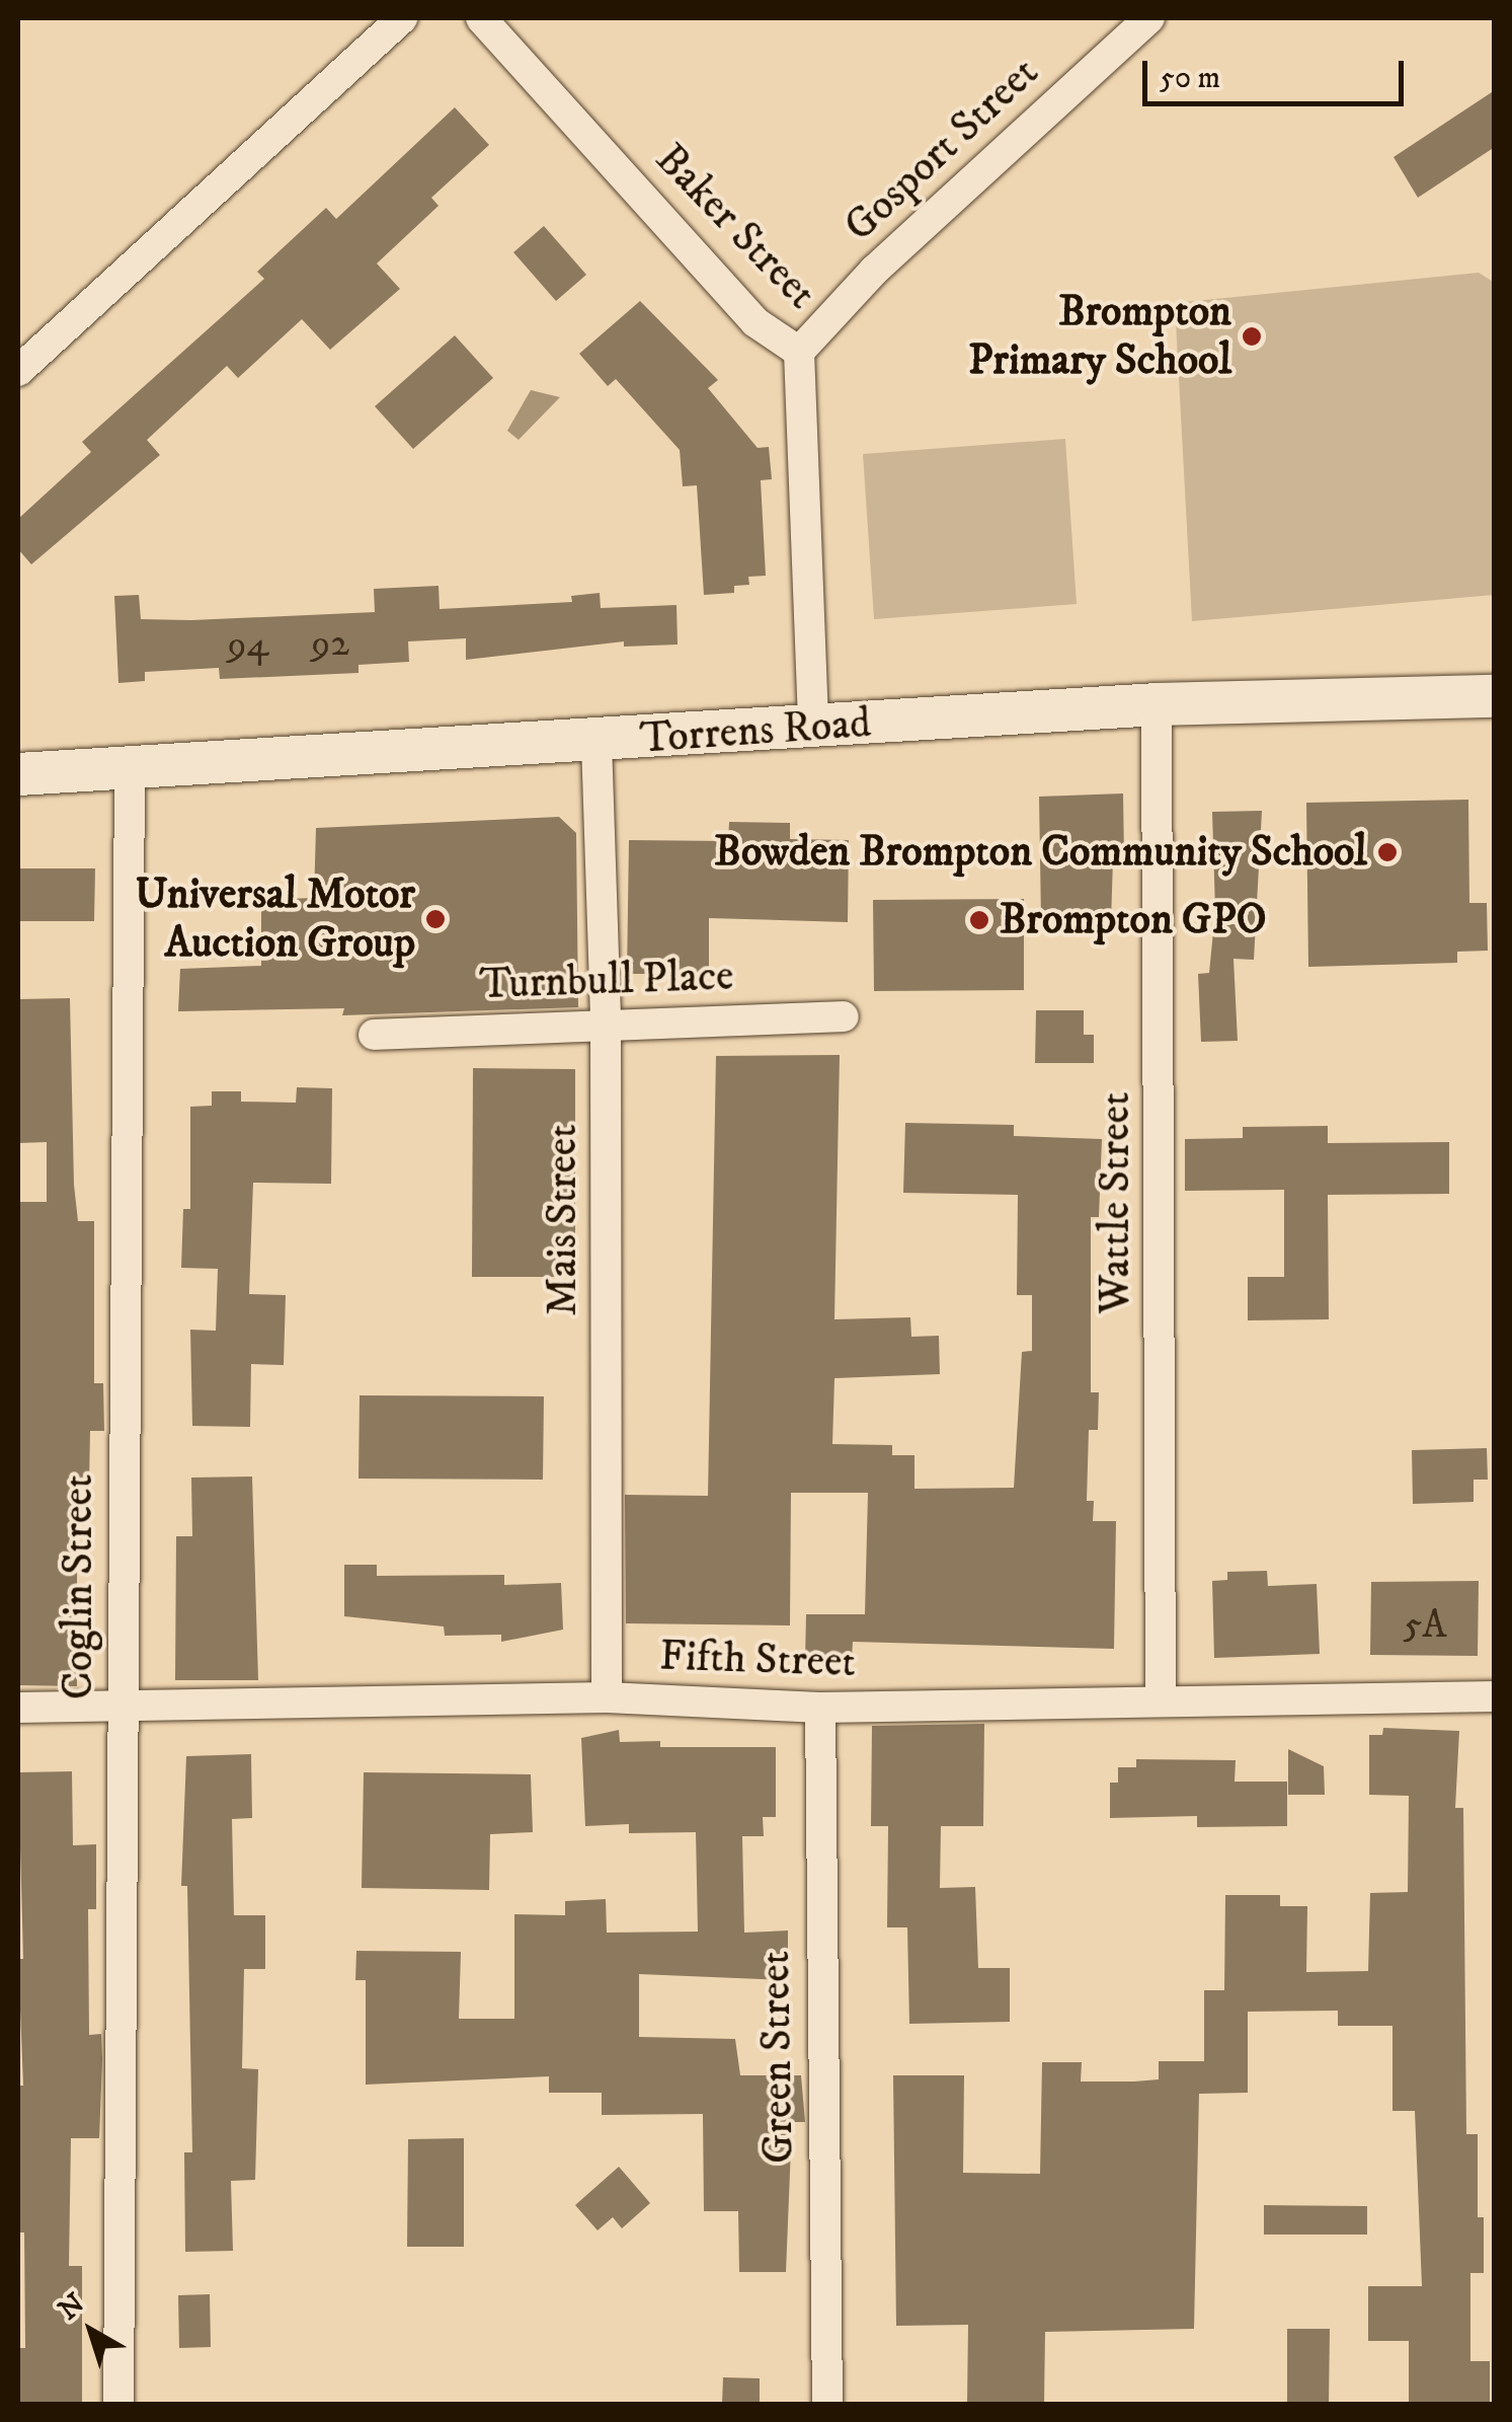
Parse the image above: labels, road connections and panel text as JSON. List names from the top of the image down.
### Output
{
  "streets": {
    "main road": ["Torrens Road"],
    "street": [
      "Gosport Street",
      "Baker Street",
      "Turnbull Place",
      "Wattle Street",
      "Mais Street",
      "Coglin Street",
      "Fifth Street",
      "Green Street"
    ]
  },
  "crossings": [
    ["Gosport Street", "Baker Street"],
    ["Baker Street", "Torrens Road"],
    ["Torrens Road", "Wattle Street"],
    ["Torrens Road", "Mais Street"],
    ["Torrens Road", "Coglin Street"],
    ["Turnbull Place", "Mais Street"],
    ["Wattle Street", "Fifth Street"],
    ["Mais Street", "Fifth Street"],
    ["Coglin Street", "Fifth Street"],
    ["Fifth Street", "Green Street"]
  ],
  "places": [
    "Brompton Primary School",
    "Bowden Brompton Community School",
    "Universal Motor Auction Group",
    "Brompton GPO"
  ],
  "house_numbers": ["92", "94", "5A"],
  "scale_bar": "50 m",
  "north": "top left"
}
